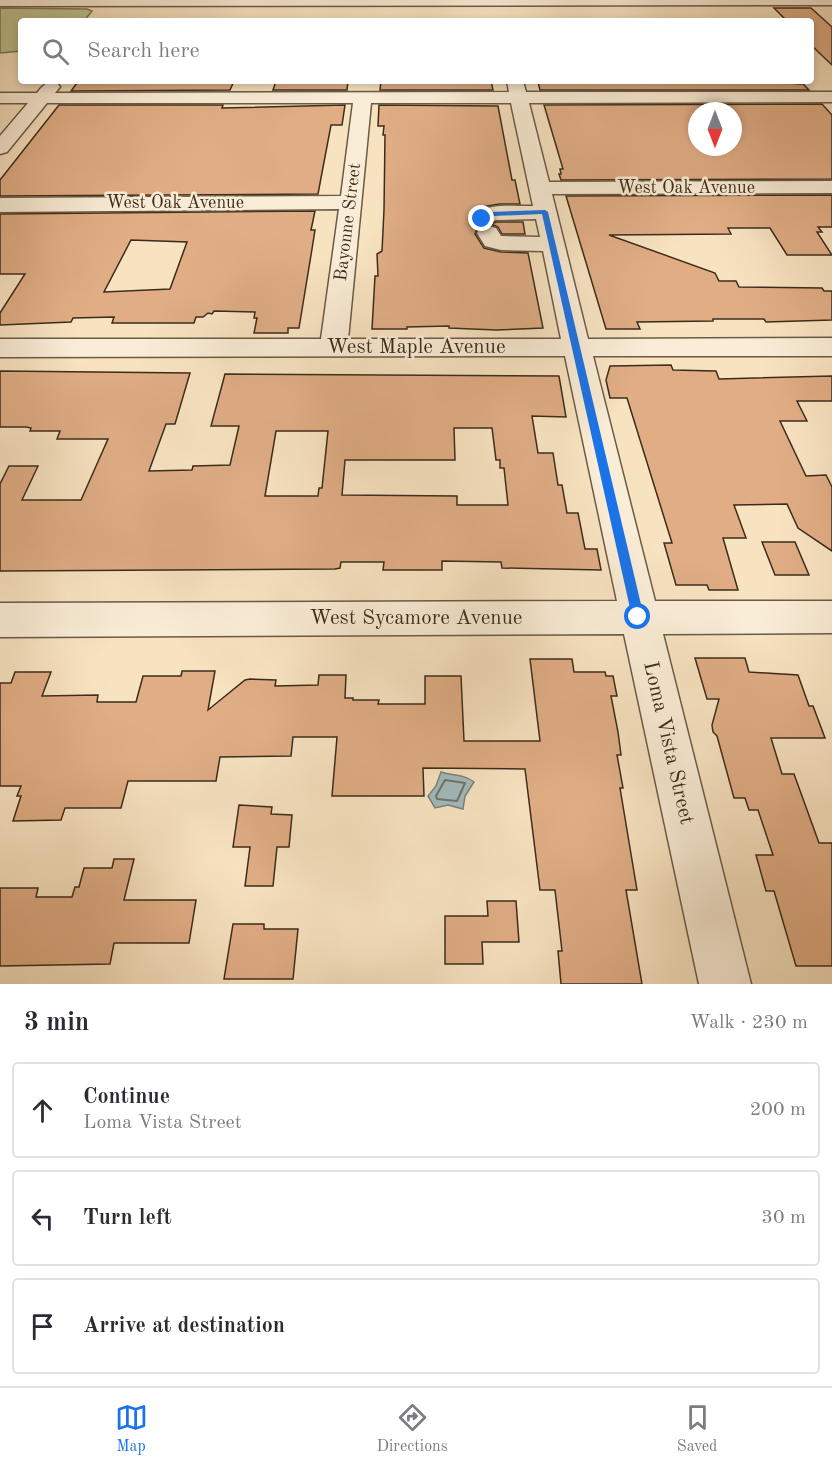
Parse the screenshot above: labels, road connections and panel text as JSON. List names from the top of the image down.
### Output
{
  "streets": {
    "street": [
      "West Oak Avenue",
      "Bayonne Street",
      "West Maple Avenue",
      "West Sycamore Avenue",
      "Loma Vista Street"
    ]
  },
  "crossings": [
    ["West Oak Avenue", "Bayonne Street"],
    ["West Oak Avenue", "Loma Vista Street"],
    ["Bayonne Street", "West Maple Avenue"],
    ["West Maple Avenue", "Loma Vista Street"],
    ["West Sycamore Avenue", "Loma Vista Street"]
  ],
  "north": "bottom",
  "page": {
    "search": "Search here",
    "heading": ["3 min", "Walk · 230 m"],
    "list": [
      ["Continue", "Loma Vista Street", "200 m"],
      ["Turn left", "30 m"],
      "Arrive at destination"
    ],
    "nav": ["Map", "Directions", "Saved"]
  }
}
